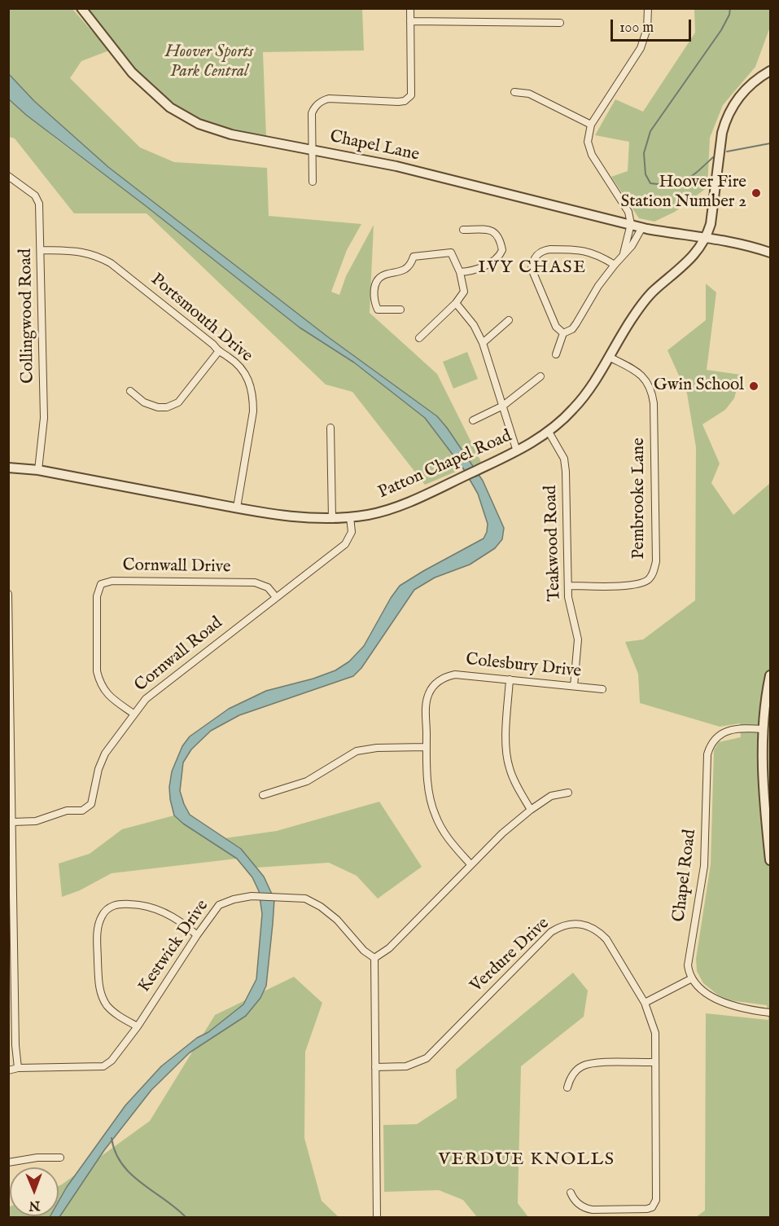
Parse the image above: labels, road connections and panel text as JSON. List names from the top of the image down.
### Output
{
  "streets": {
    "street": [
      "Chapel Lane",
      "Collingwood Road",
      "Portsmouth Drive",
      "Patton Chapel Road",
      "Pembrooke Lane",
      "Teakwood Road",
      "Cornwall Drive",
      "Cornwall Road",
      "Colesbury Drive",
      "Chapel Road",
      "Kestwick Drive",
      "Verdure Drive"
    ]
  },
  "crossings": [
    ["Chapel Lane", "Patton Chapel Road"],
    ["Collingwood Road", "Portsmouth Drive"],
    ["Collingwood Road", "Patton Chapel Road"],
    ["Portsmouth Drive", "Patton Chapel Road"],
    ["Patton Chapel Road", "Pembrooke Lane"],
    ["Patton Chapel Road", "Teakwood Road"],
    ["Patton Chapel Road", "Cornwall Road"],
    ["Pembrooke Lane", "Teakwood Road"],
    ["Teakwood Road", "Colesbury Drive"],
    ["Cornwall Drive", "Cornwall Road"]
  ],
  "districts": ["IVY CHASE", "VERDUE KNOLLS"],
  "parks": ["Hoover Sports Park Central"],
  "places": ["Hoover Fire Station Number 2", "Gwin School"],
  "scale_bar": "100 m",
  "north": "bottom"
}
